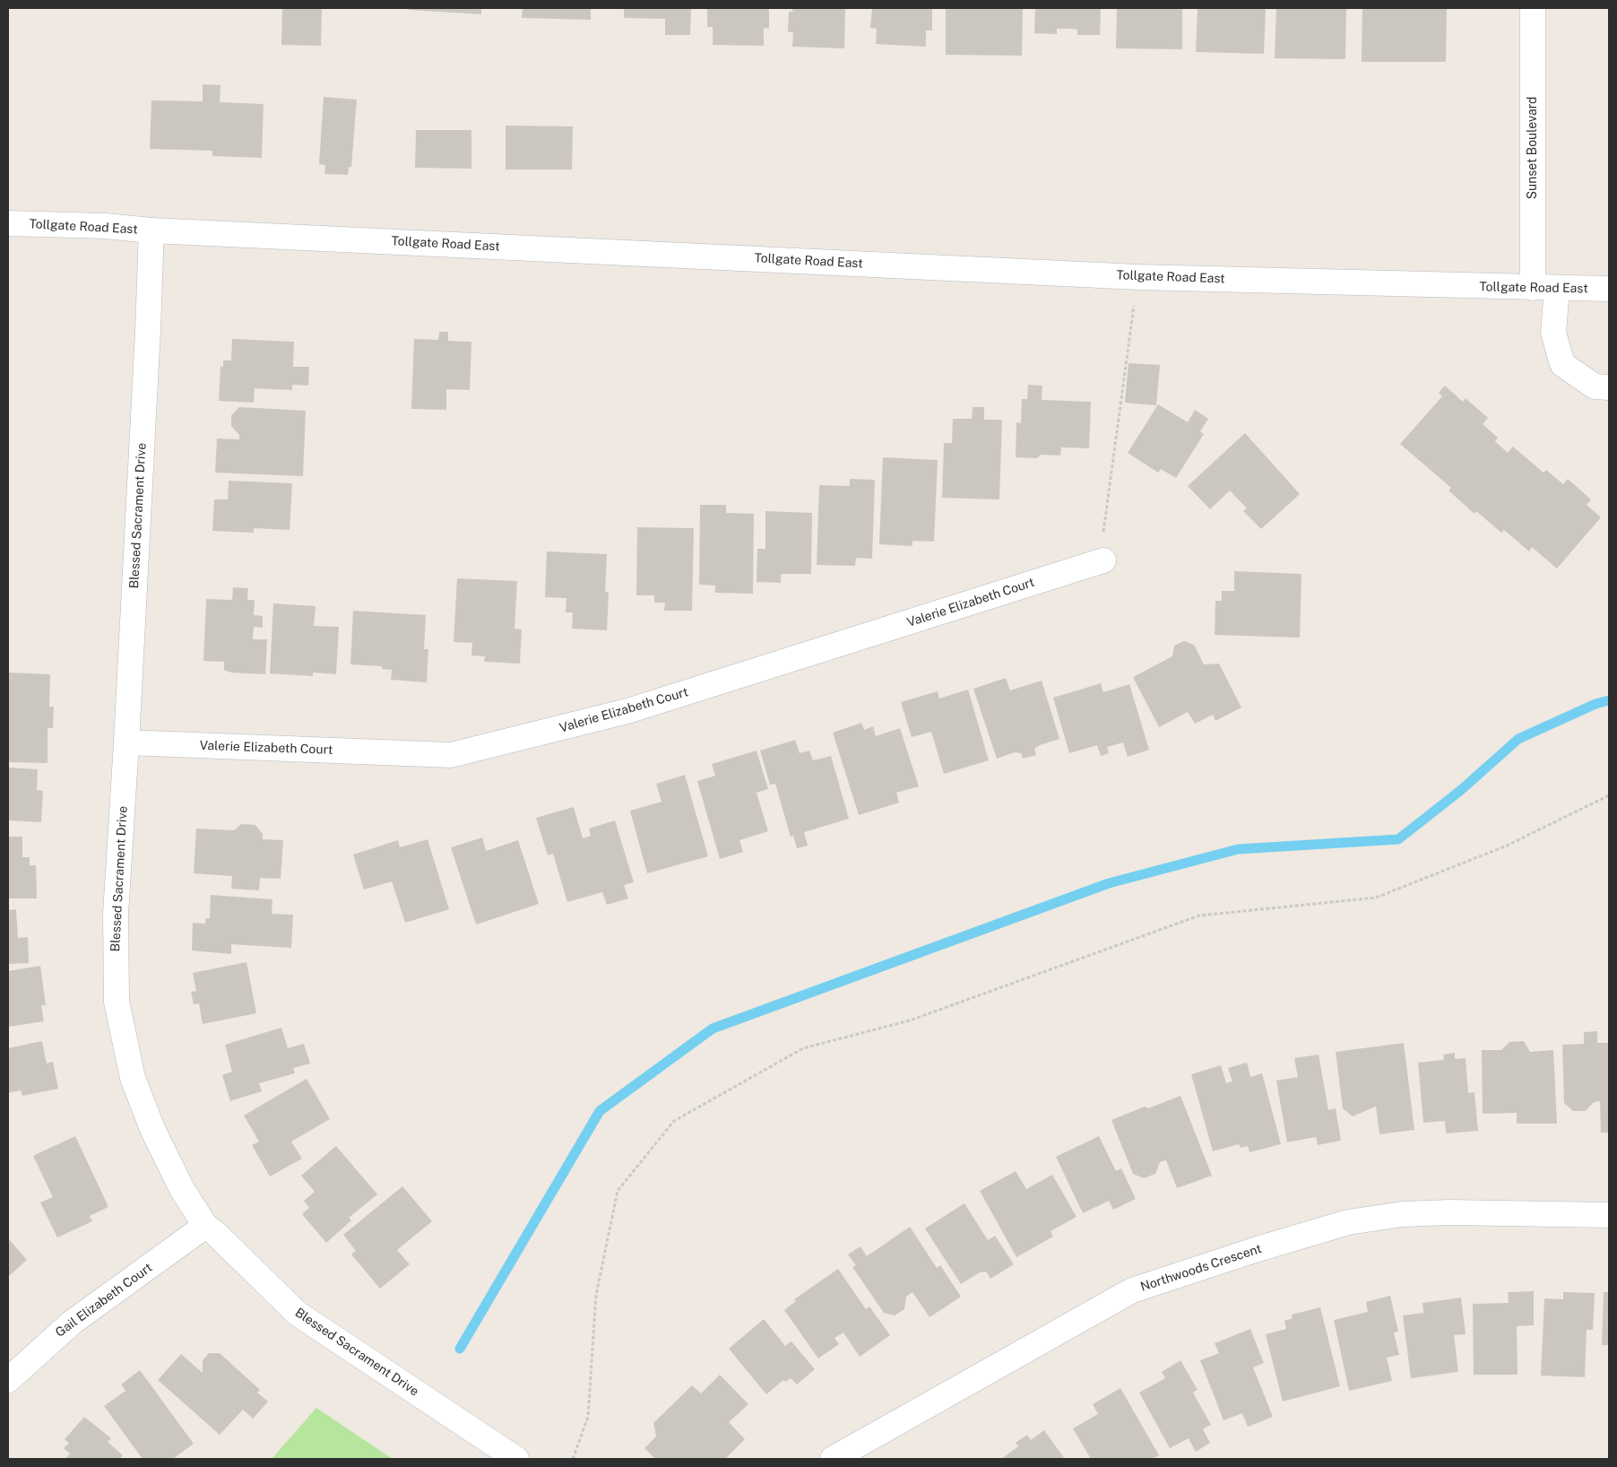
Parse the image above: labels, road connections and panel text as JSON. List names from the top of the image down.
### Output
{
  "streets": {
    "street": [
      "Sunset Boulevard",
      "Tollgate Road East",
      "Blessed Sacrament Drive",
      "Valerie Elizabeth Court",
      "Northwoods Crescent",
      "Gail Elizabeth Court"
    ]
  },
  "crossings": [
    ["Sunset Boulevard", "Tollgate Road East"],
    ["Tollgate Road East", "Blessed Sacrament Drive"],
    ["Blessed Sacrament Drive", "Valerie Elizabeth Court"],
    ["Blessed Sacrament Drive", "Gail Elizabeth Court"]
  ]
}
